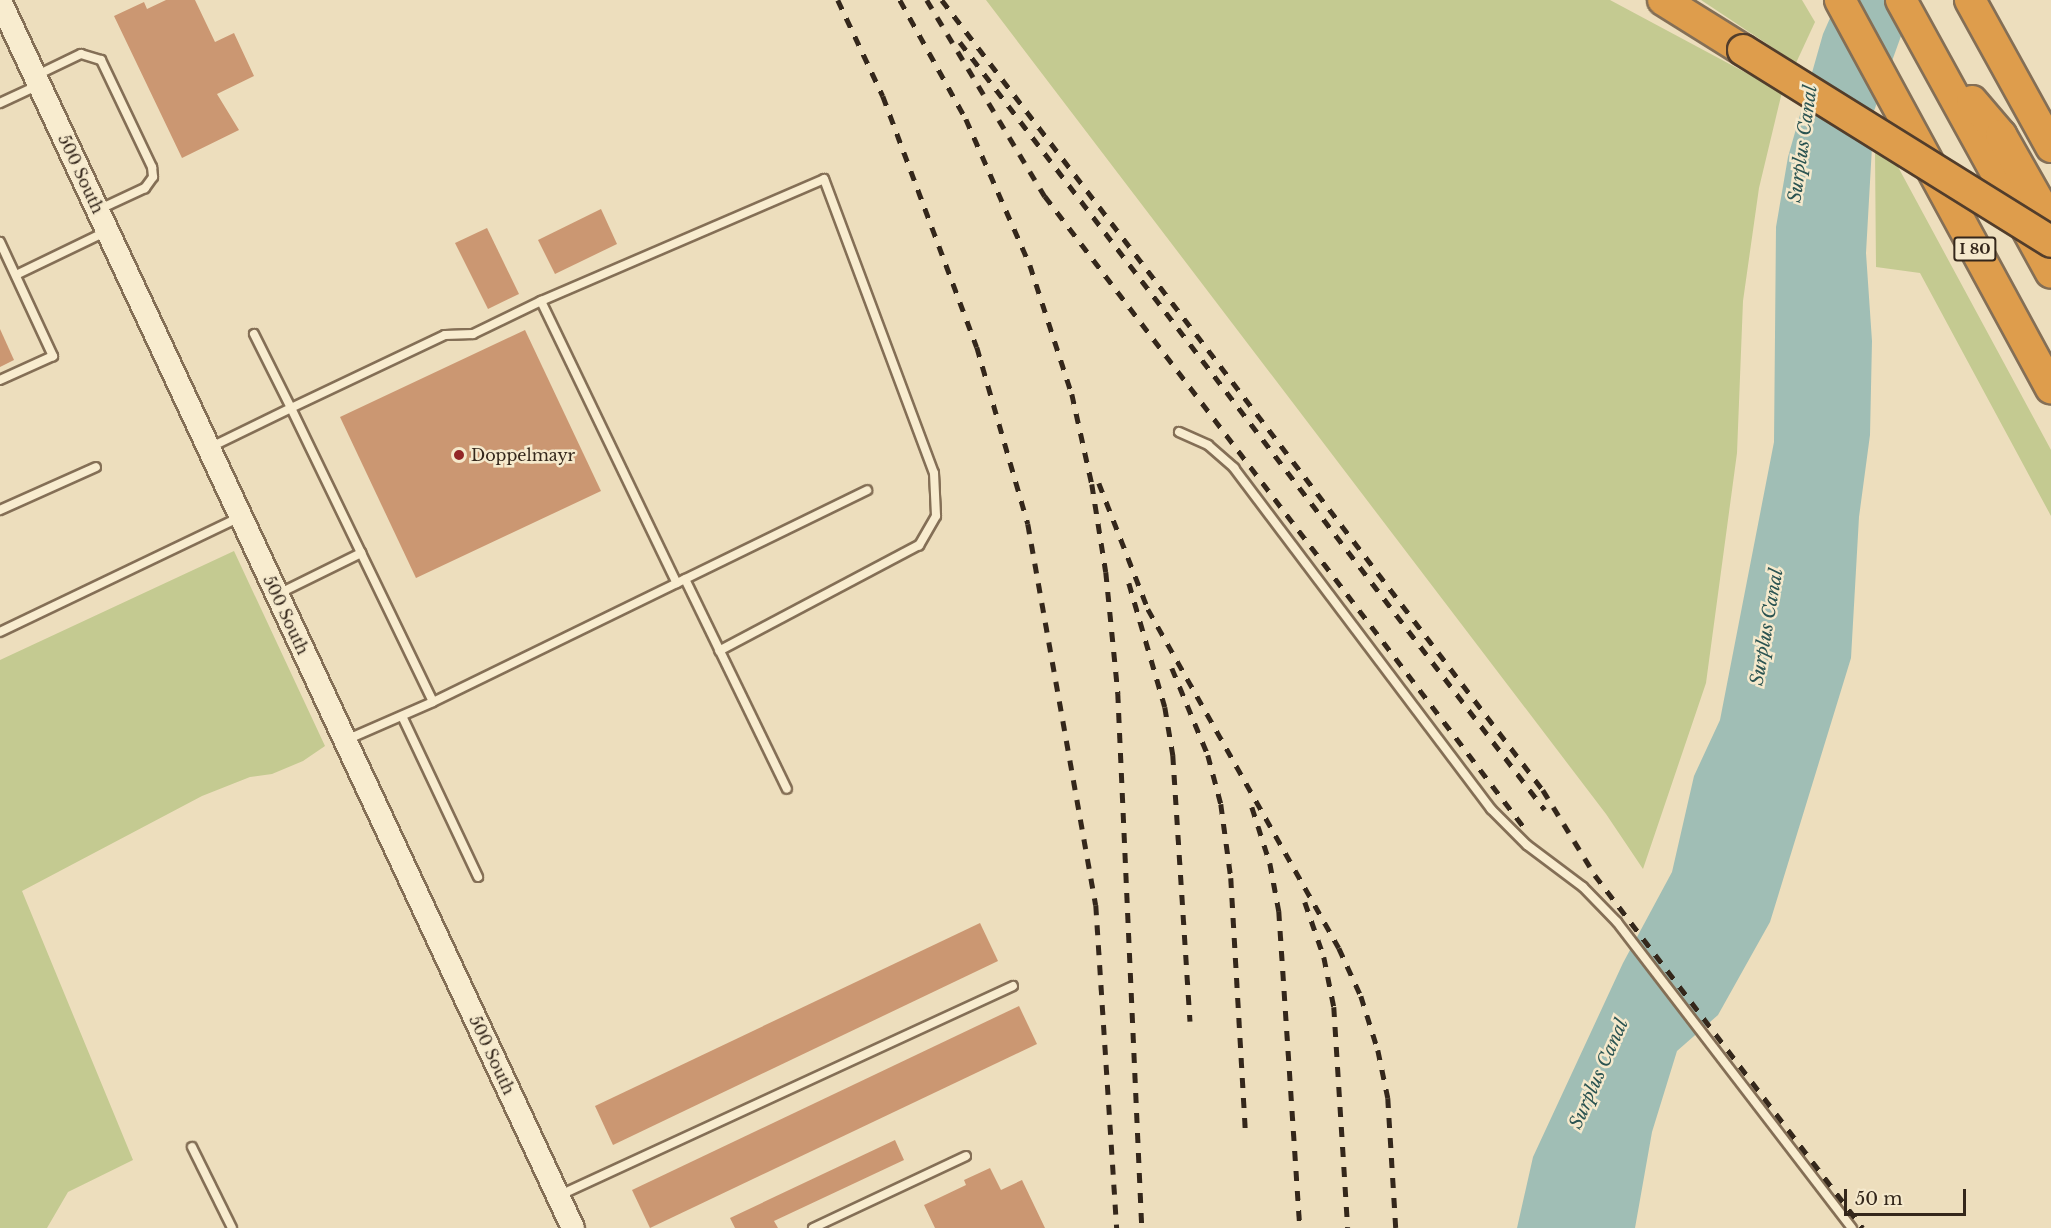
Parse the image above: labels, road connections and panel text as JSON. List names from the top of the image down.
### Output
{
  "streets": {
    "highway": ["I 80"],
    "street": ["500 South"]
  },
  "water": ["Surplus Canal"],
  "places": ["Doppelmayr"],
  "scale_bar": "50 m"
}
